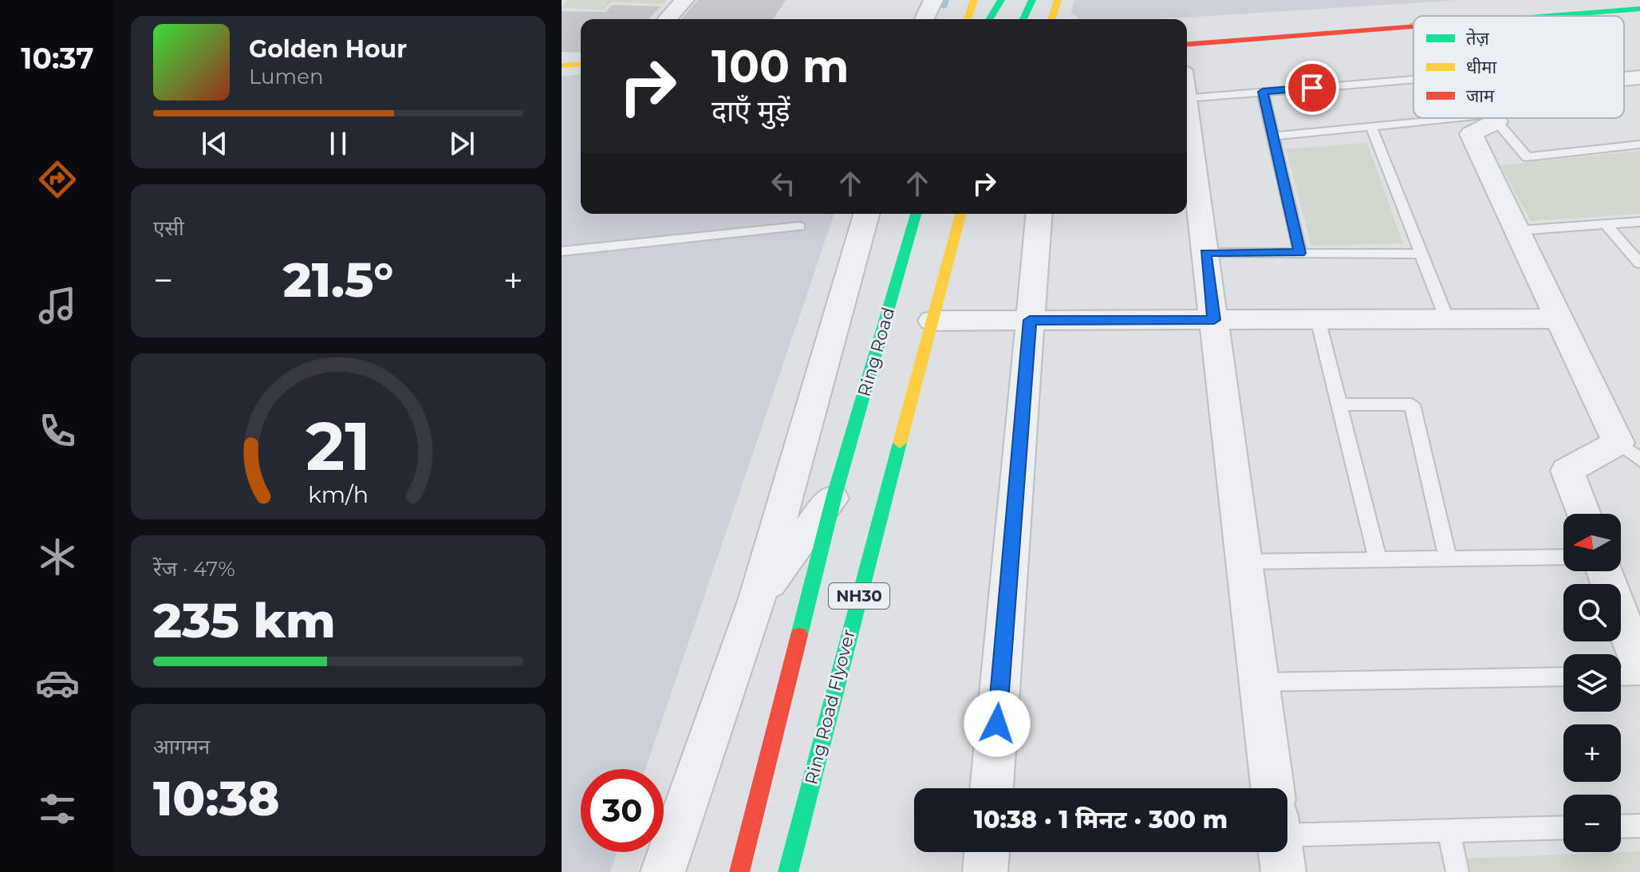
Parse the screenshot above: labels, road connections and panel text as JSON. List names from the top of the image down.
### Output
{
  "streets": {
    "main road": ["Ring Road", "NH30", "Ring Road Flyover"]
  },
  "crossings": [
    ["Ring Road", "NH30"],
    ["NH30", "Ring Road Flyover"]
  ],
  "legend": ["तेज़", "धीमा", "जाम"],
  "north": "left",
  "page": {
    "tabs": "10:37",
    "turn": ["100 m", "दाएँ मुड़ें"],
    "song": ["Golden Hour", "Lumen"],
    "tile": [
      "एसी",
      ["रेंज · 47%", "235 km"],
      ["आगमन", "10:38"]
    ],
    "heat": ["−", "21.5°", "+"],
    "map_buttons": ["+", "−"],
    "limit": "30",
    "trip": "10:38 · 1 मिनट · 300 m",
    "gauge": ["21", "km/h"]
  }
}
